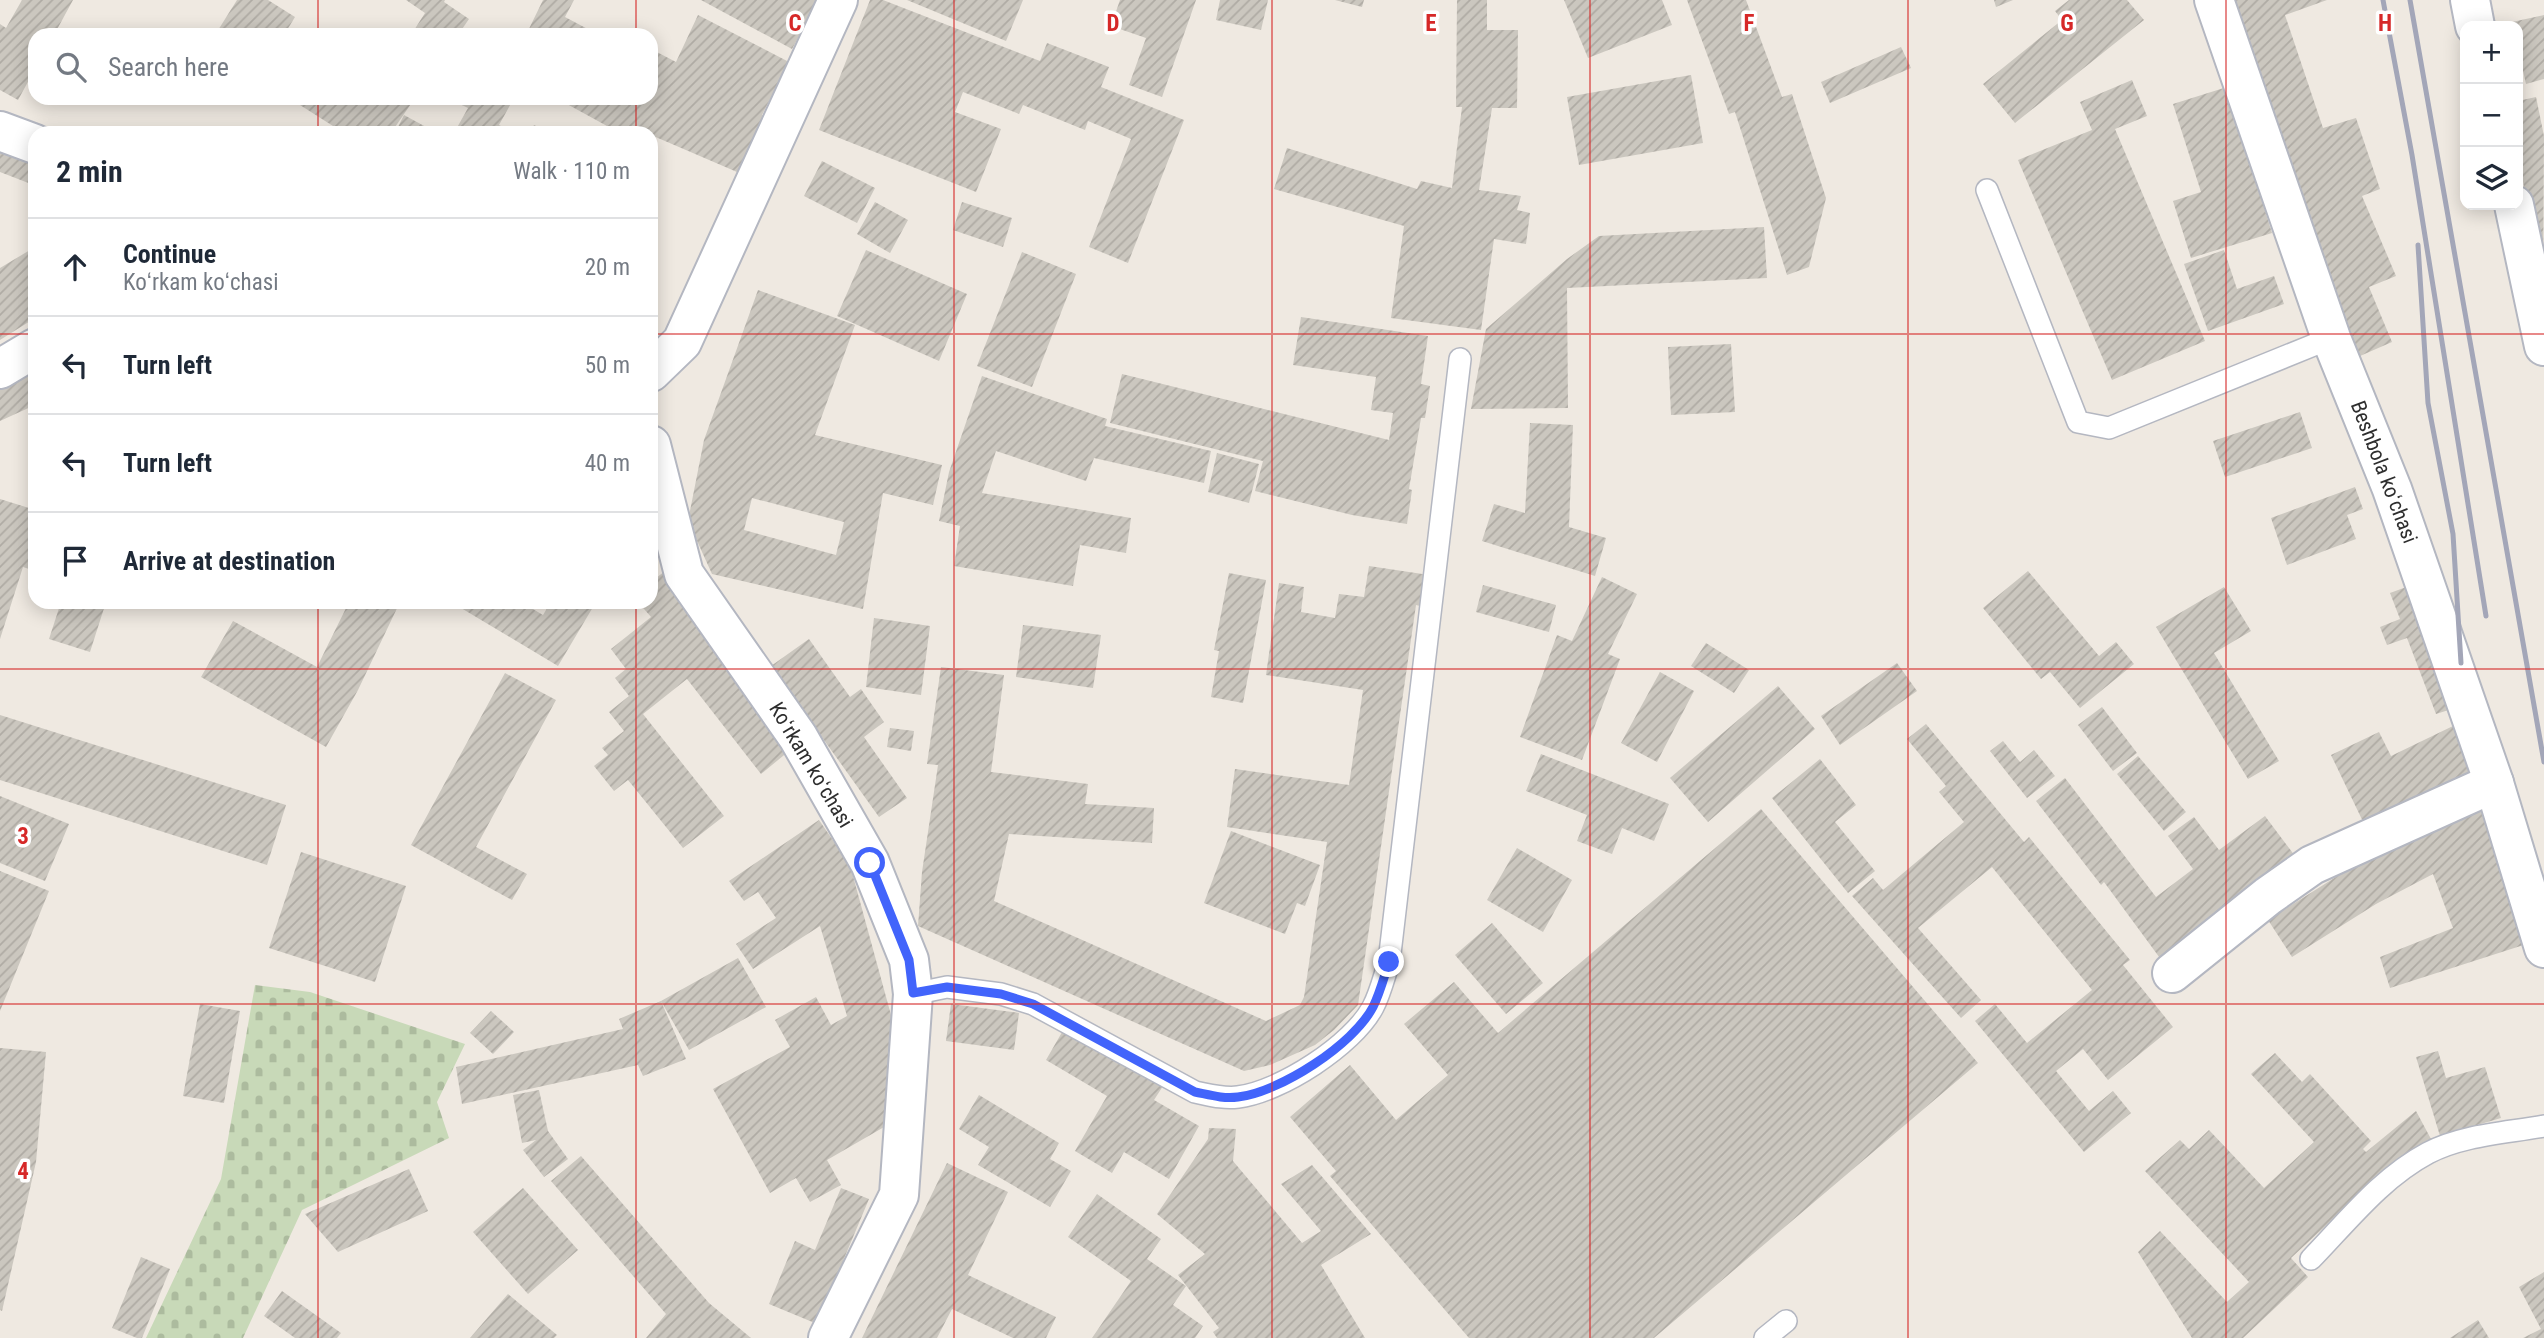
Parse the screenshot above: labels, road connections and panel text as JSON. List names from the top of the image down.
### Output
{
  "streets": {
    "street": ["Beshbola koʻchasi", "Koʻrkam koʻchasi"]
  },
  "page": {
    "map_buttons": ["+", "−"],
    "search": "Search here",
    "heading": ["2 min", "Walk · 110 m"],
    "list": [
      ["Continue", "Koʻrkam koʻchasi", "20 m"],
      ["Turn left", "50 m"],
      ["Turn left", "40 m"],
      "Arrive at destination"
    ]
  },
  "grid": {
    "columns": [
      "C",
      "D",
      "E",
      "F",
      "G",
      "H"
    ],
    "rows": ["3", "4"]
  }
}
